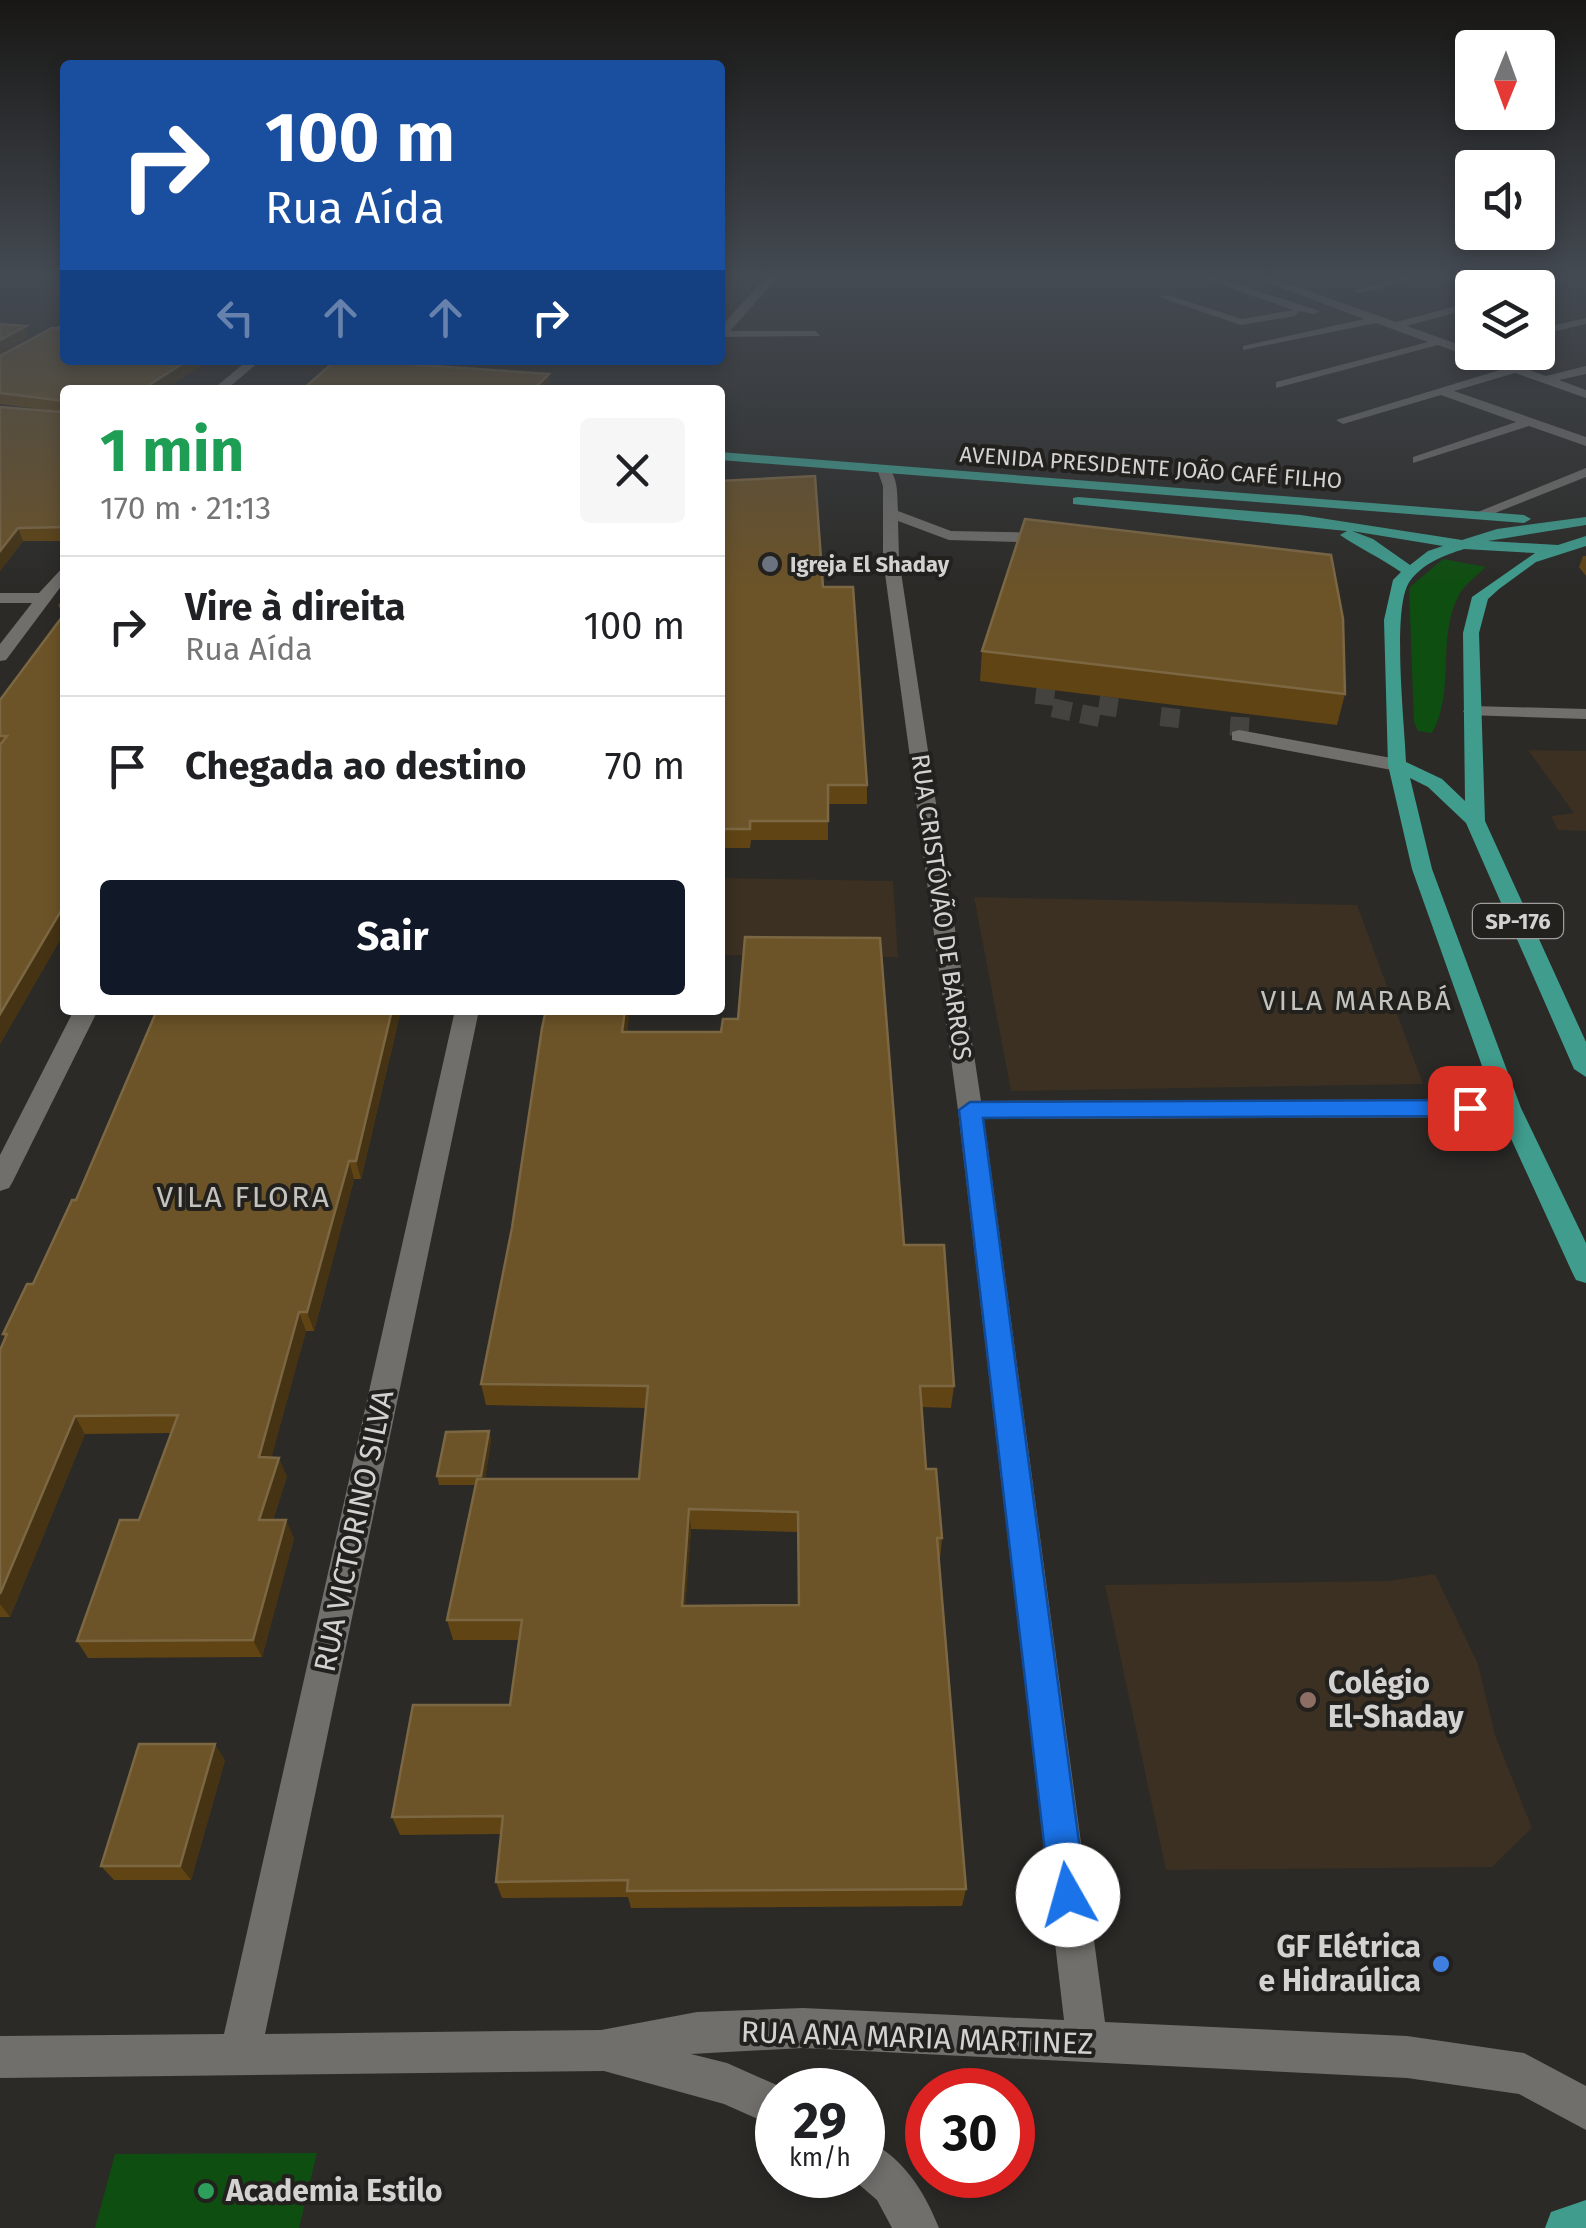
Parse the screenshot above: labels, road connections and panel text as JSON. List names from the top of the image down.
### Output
{
  "streets": {
    "main road": ["AVENIDA PRESIDENTE JOÃO CAFÉ FILHO", "SP-176"],
    "street": ["RUA CRISTÓVÃO DE BARROS", "RUA VICTORINO SILVA", "RUA ANA MARIA MARTINEZ"]
  },
  "crossings": [
    ["AVENIDA PRESIDENTE JOÃO CAFÉ FILHO", "RUA CRISTÓVÃO DE BARROS"],
    ["RUA CRISTÓVÃO DE BARROS", "RUA ANA MARIA MARTINEZ"],
    ["RUA VICTORINO SILVA", "RUA ANA MARIA MARTINEZ"]
  ],
  "districts": ["VILA MARABÁ", "VILA FLORA"],
  "places": [
    "Igreja El Shaday",
    "Colégio El-Shaday",
    "GF Elétrica e Hidraúlica",
    "Academia Estilo"
  ],
  "north": "bottom",
  "page": {
    "turn": ["100 m", "Rua Aída"],
    "heading": ["1 min", "170 m · 21:13"],
    "list": [
      {
        "name": "Vire à direita",
        "note": "Rua Aída",
        "value": "100 m"
      },
      {
        "name": "Chegada ao destino",
        "value": "70 m"
      }
    ],
    "buttons": "Sair",
    "speed": "29 km/h",
    "limit": "30"
  }
}
